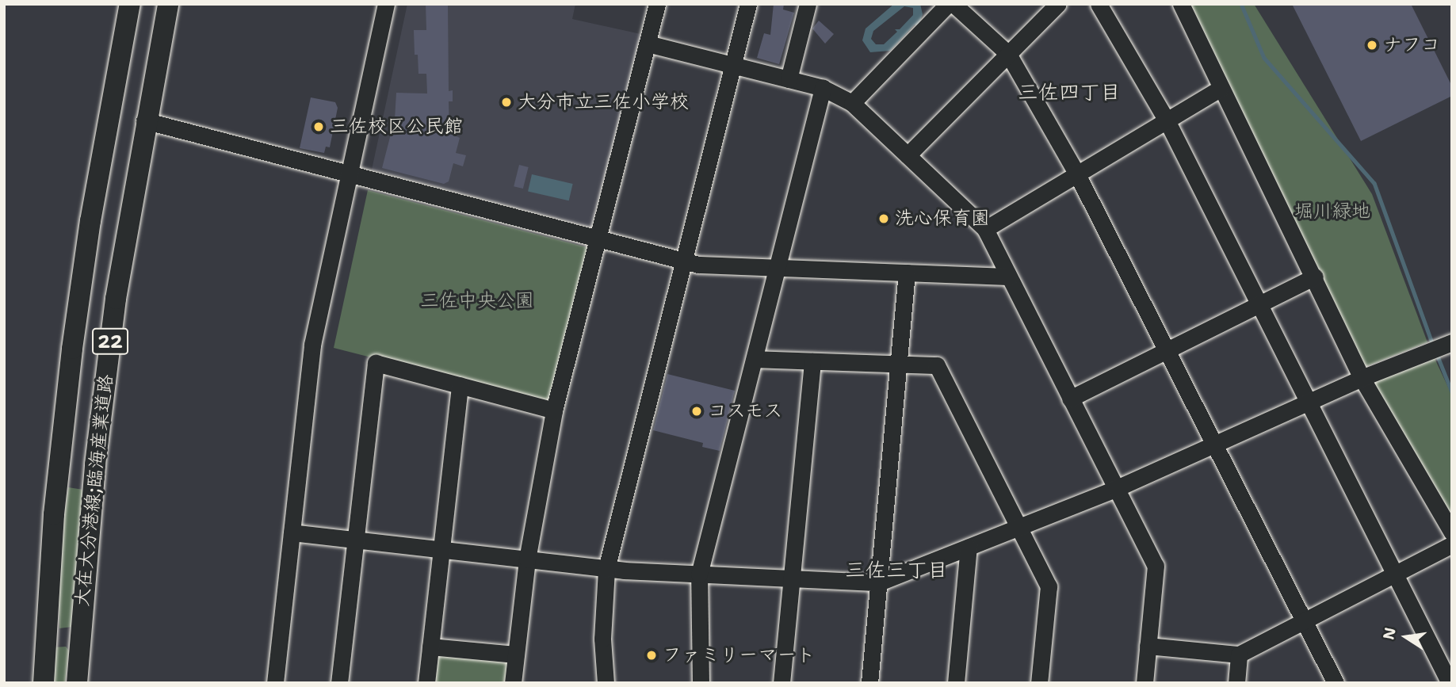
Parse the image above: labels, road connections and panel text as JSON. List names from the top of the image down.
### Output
{
  "streets": {
    "main road": ["22", "大在大分港線;臨海産業道路"]
  },
  "districts": ["三佐四丁目", "三佐三丁目"],
  "parks": ["堀川緑地", "三佐中央公園"],
  "places": [
    "ナフコ",
    "大分市立三佐小学校",
    "三佐校区公民館",
    "洗心保育園",
    "コスモス",
    "ファミリーマート"
  ],
  "north": "left"
}
